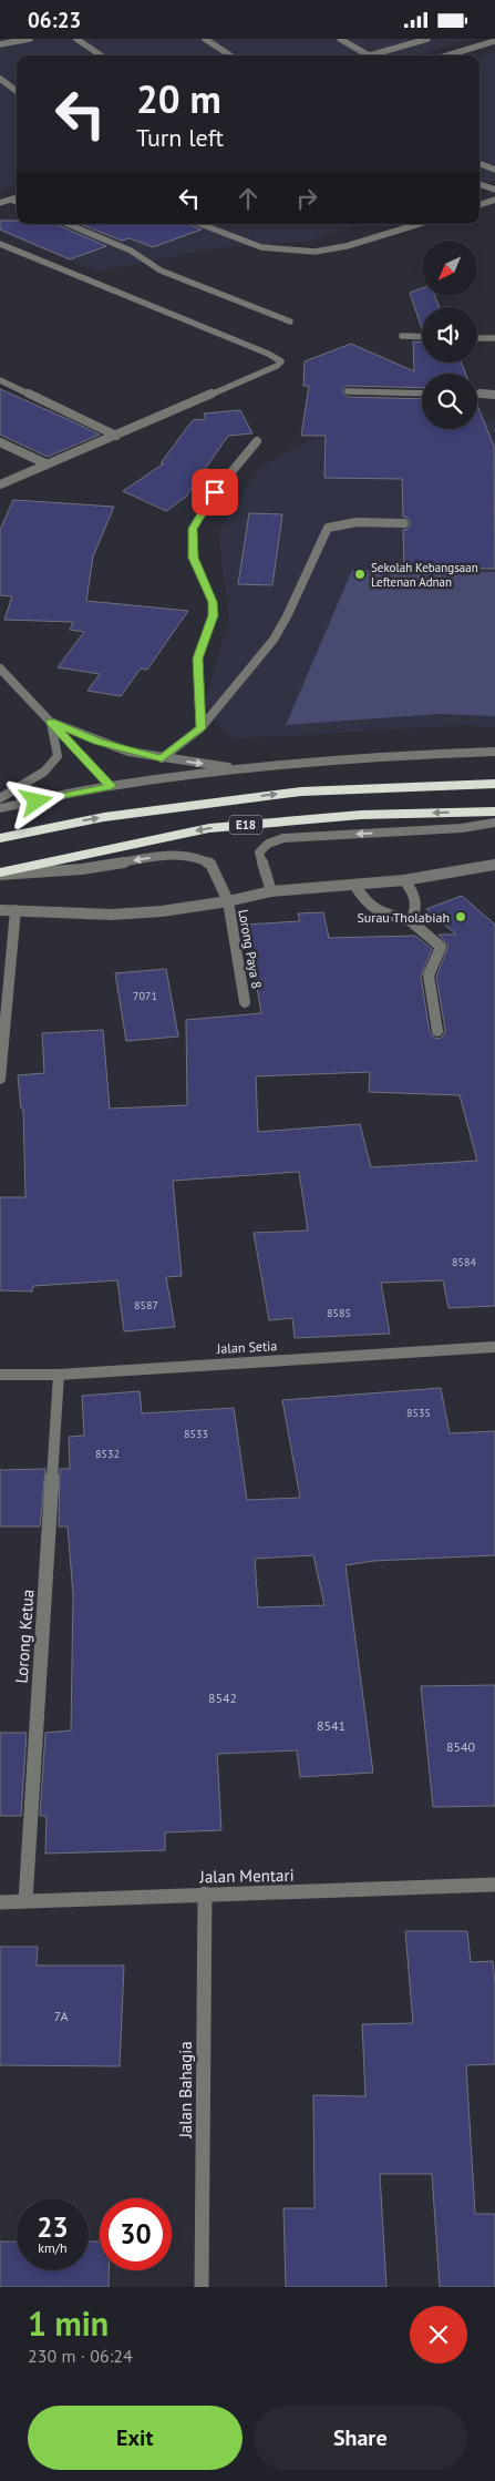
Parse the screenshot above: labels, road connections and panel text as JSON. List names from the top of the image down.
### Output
{
  "streets": {
    "highway": ["E18"],
    "street": [
      "Lorong Paya 8",
      "Jalan Setia",
      "Lorong Ketua",
      "Jalan Mentari",
      "Jalan Bahagia"
    ]
  },
  "crossings": [
    ["E18", "Lorong Paya 8"],
    ["Jalan Setia", "Lorong Ketua"],
    ["Lorong Ketua", "Jalan Mentari"],
    ["Jalan Mentari", "Jalan Bahagia"]
  ],
  "places": ["Sekolah Kebangsaan Leftenan Adnan", "Surau Tholabiah"],
  "house_numbers": [
    "7071",
    "8584",
    "8587",
    "8585",
    "8535",
    "8533",
    "8532",
    "8542",
    "8541",
    "8540",
    "7A"
  ],
  "north": "bottom left",
  "page": {
    "status": "06:23",
    "turn": ["20 m", "Turn left"],
    "speed": "23 km/h",
    "limit": "30",
    "heading": ["1 min", "230 m · 06:24"],
    "buttons": ["Exit", "Share"]
  }
}
